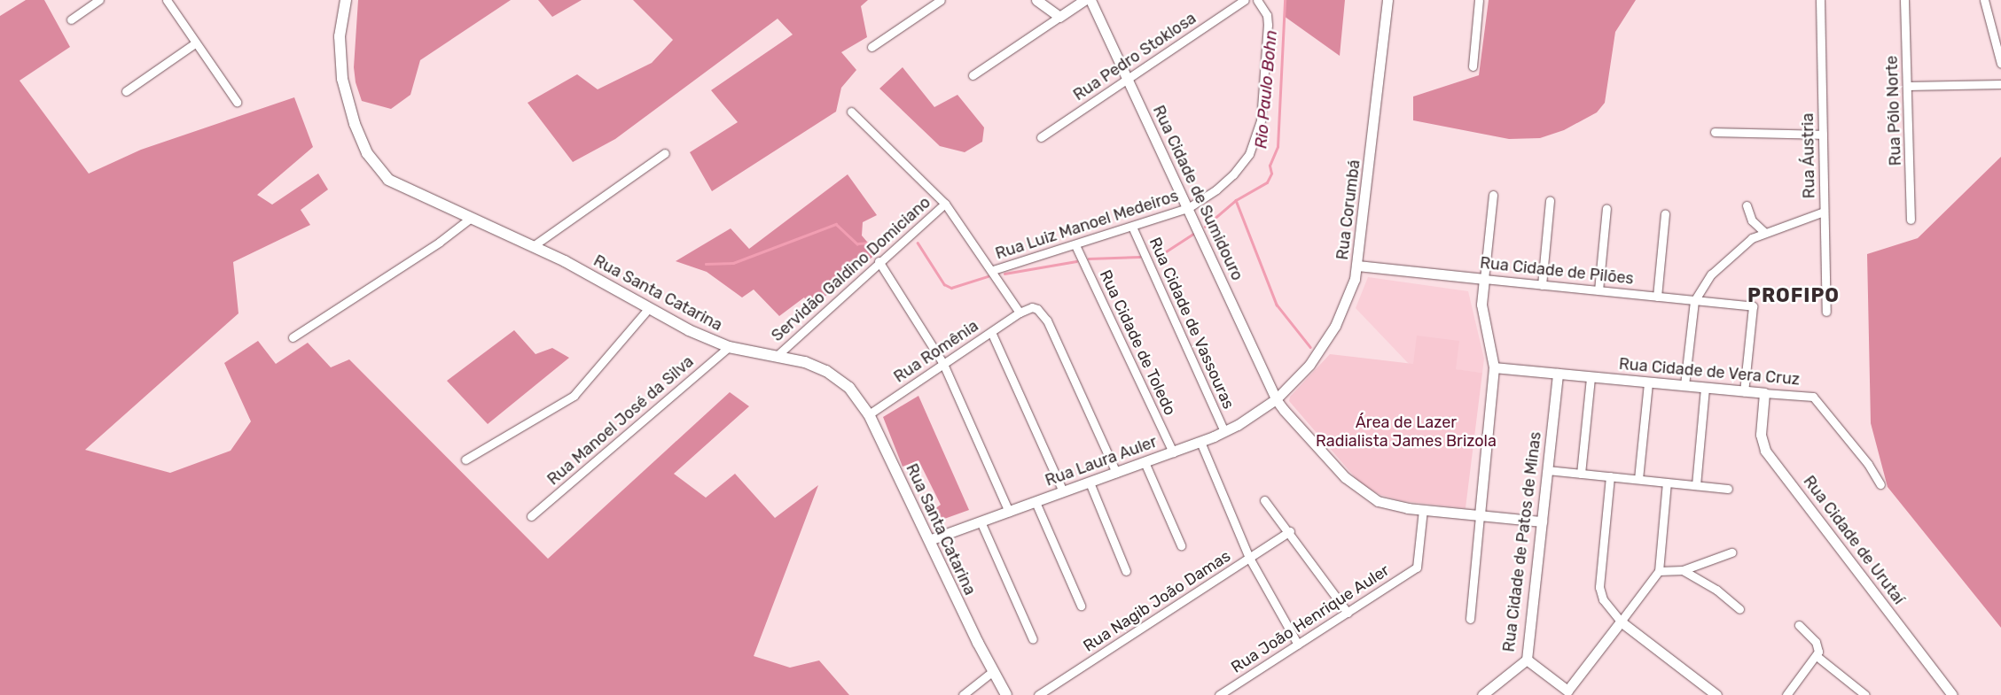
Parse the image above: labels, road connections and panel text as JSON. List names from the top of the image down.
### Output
{
  "streets": {
    "main road": ["Rua Santa Catarina"],
    "street": [
      "Rua Pedro Stoklosa",
      "Rua Pólo Norte",
      "Rua Áustria",
      "Rua Cidade de Sumidouro",
      "Rua Corumbá",
      "Rua Luiz Manoel Medeiros",
      "Servidão Galdino Domiciano",
      "Rua Cidade de Pilões",
      "Rua Cidade de Vassouras",
      "Rua Cidade de Toledo",
      "Rua Romênia",
      "Rua Cidade de Vera Cruz",
      "Rua Manoel José da Silva",
      "Rua Laura Auler",
      "Rua Cidade de Urutaí",
      "Rua Cidade de Patos de Minas",
      "Rua Nagib João Damas",
      "Rua João Henrique Auler"
    ]
  },
  "crossings": [
    ["Rua Pedro Stoklosa", "Rua Cidade de Sumidouro"],
    ["Rua Cidade de Sumidouro", "Rua Corumbá"],
    ["Rua Cidade de Sumidouro", "Rua Luiz Manoel Medeiros"],
    ["Rua Cidade de Sumidouro", "Rua Laura Auler"],
    ["Rua Cidade de Sumidouro", "Rua Cidade de Patos de Minas"],
    ["Rua Cidade de Sumidouro", "Rua João Henrique Auler"],
    ["Rua Corumbá", "Rua Cidade de Pilões"],
    ["Rua Corumbá", "Rua Laura Auler"],
    ["Rua Luiz Manoel Medeiros", "Rua Cidade de Vassouras"],
    ["Rua Luiz Manoel Medeiros", "Rua Cidade de Toledo"],
    ["Servidão Galdino Domiciano", "Rua Santa Catarina"],
    ["Rua Cidade de Pilões", "Rua Cidade de Vera Cruz"],
    ["Rua Santa Catarina", "Rua Romênia"],
    ["Rua Santa Catarina", "Rua Manoel José da Silva"],
    ["Rua Santa Catarina", "Rua Laura Auler"],
    ["Rua Cidade de Vassouras", "Rua Laura Auler"],
    ["Rua Cidade de Toledo", "Rua Laura Auler"],
    ["Rua Cidade de Vera Cruz", "Rua Cidade de Urutaí"],
    ["Rua Cidade de Vera Cruz", "Rua Cidade de Patos de Minas"]
  ],
  "districts": ["PROFIPO"],
  "water": ["Rio Paulo Bohn"],
  "parks": ["Área de Lazer Radialista James Brizola"]
}
